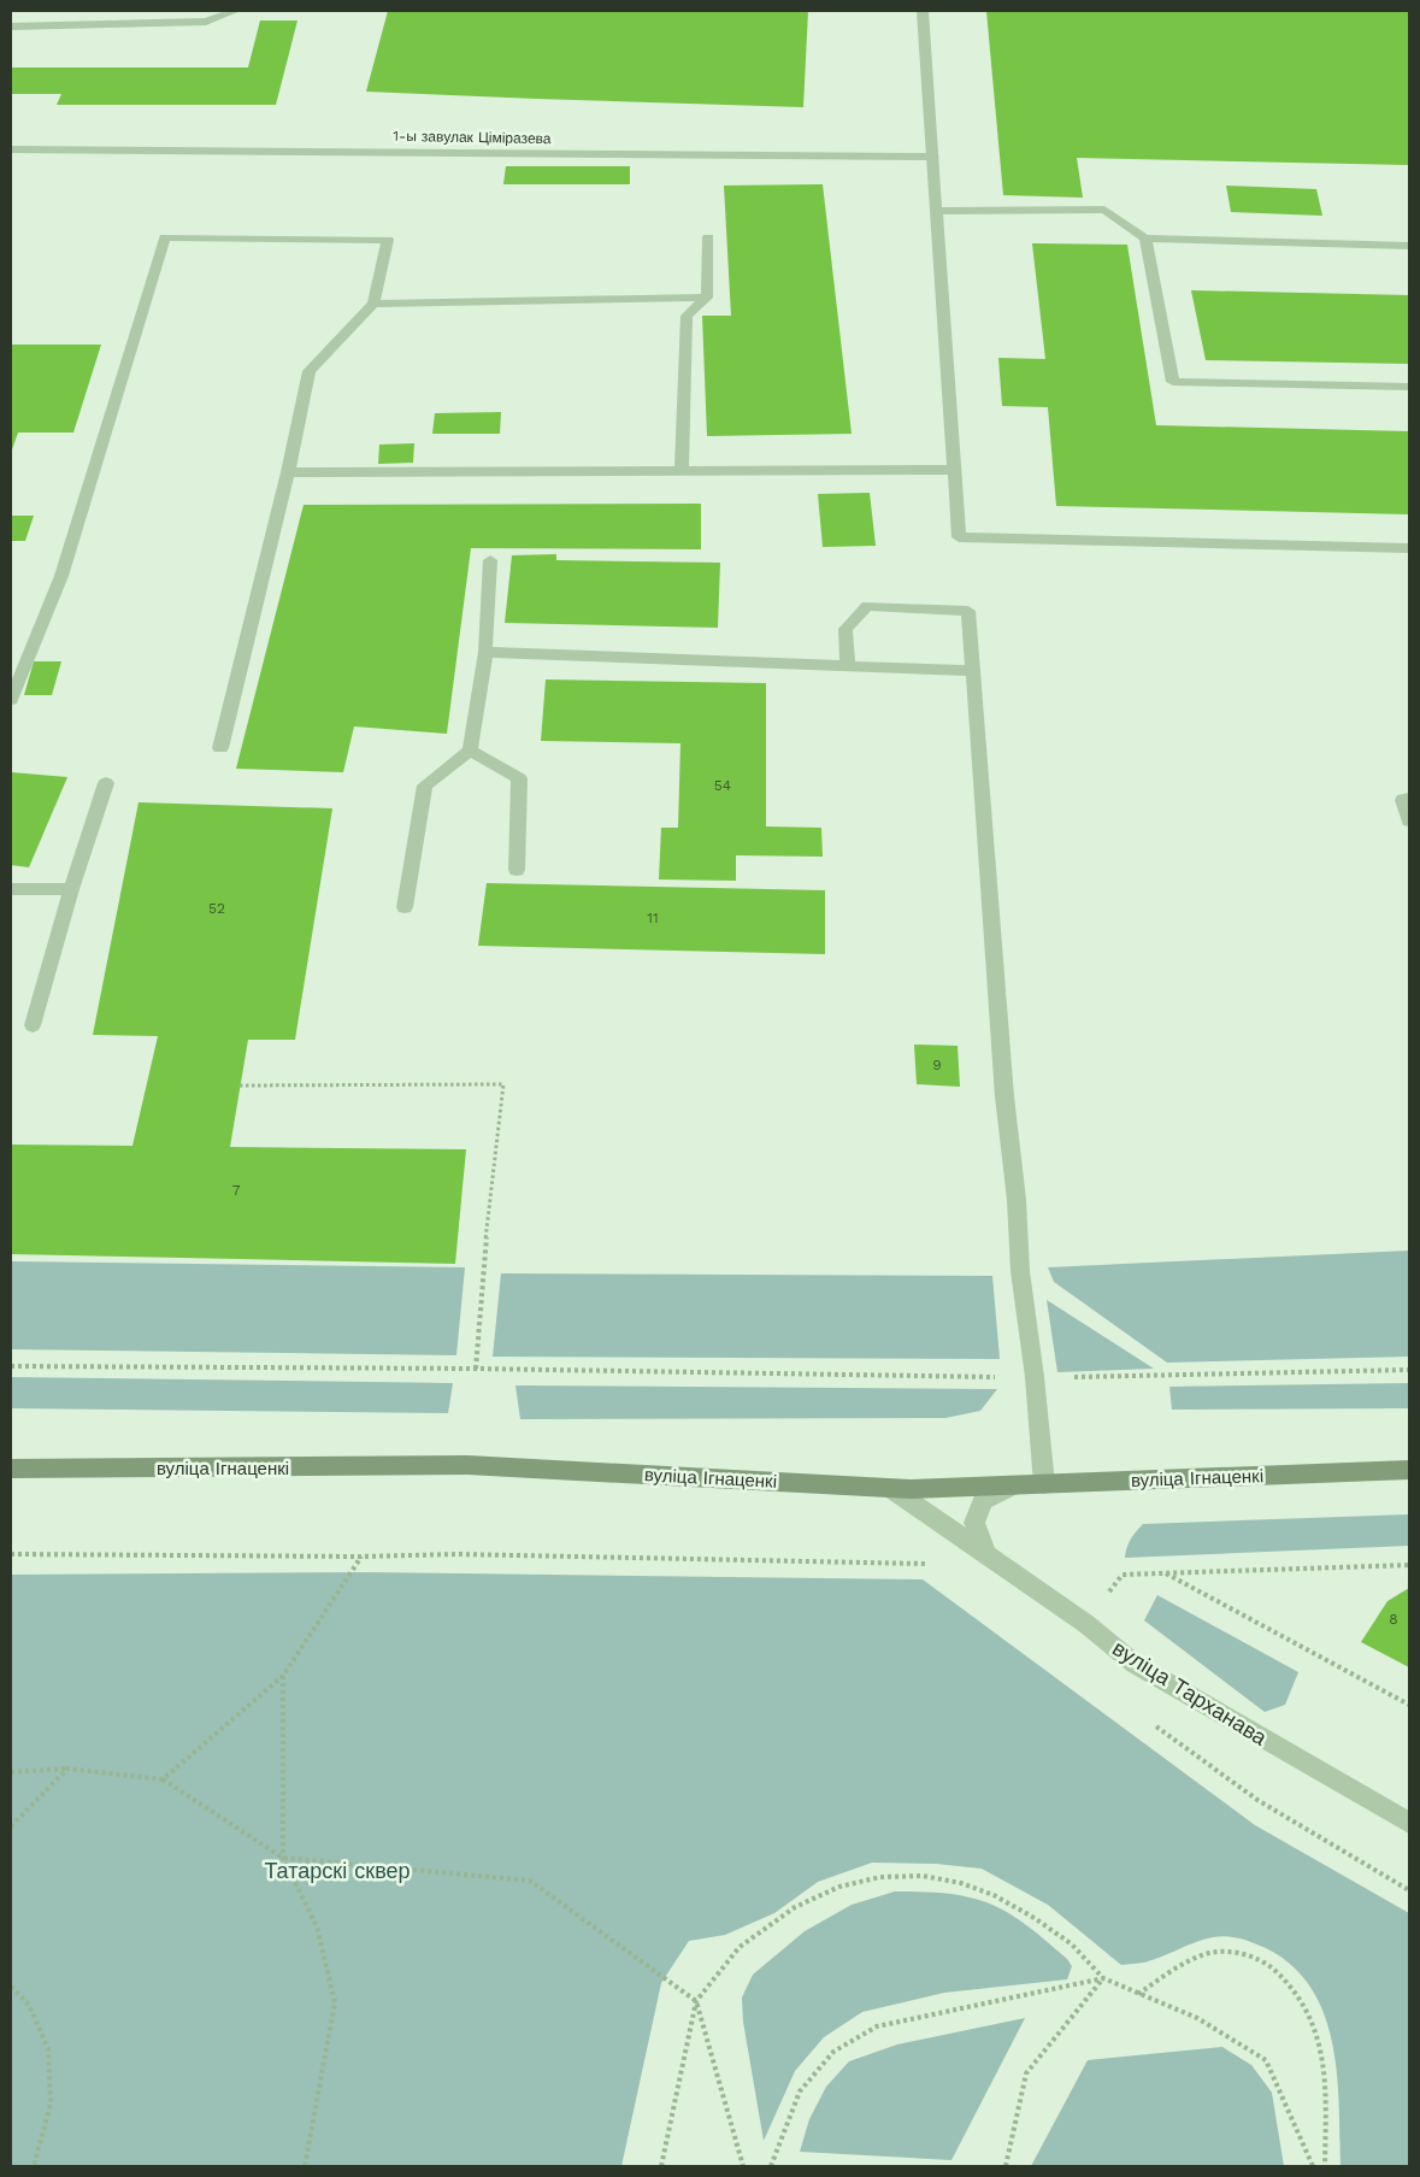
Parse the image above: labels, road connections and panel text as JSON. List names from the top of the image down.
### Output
{
  "streets": {
    "street": ["1-ы завулак Ціміразева", "вуліца Ігнаценкі", "вуліца Тарханава"]
  },
  "crossings": [
    ["вуліца Ігнаценкі", "вуліца Тарханава"]
  ],
  "parks": ["Татарскі сквер"],
  "house_numbers": [
    "54",
    "52",
    "11",
    "9",
    "7",
    "8"
  ]
}
